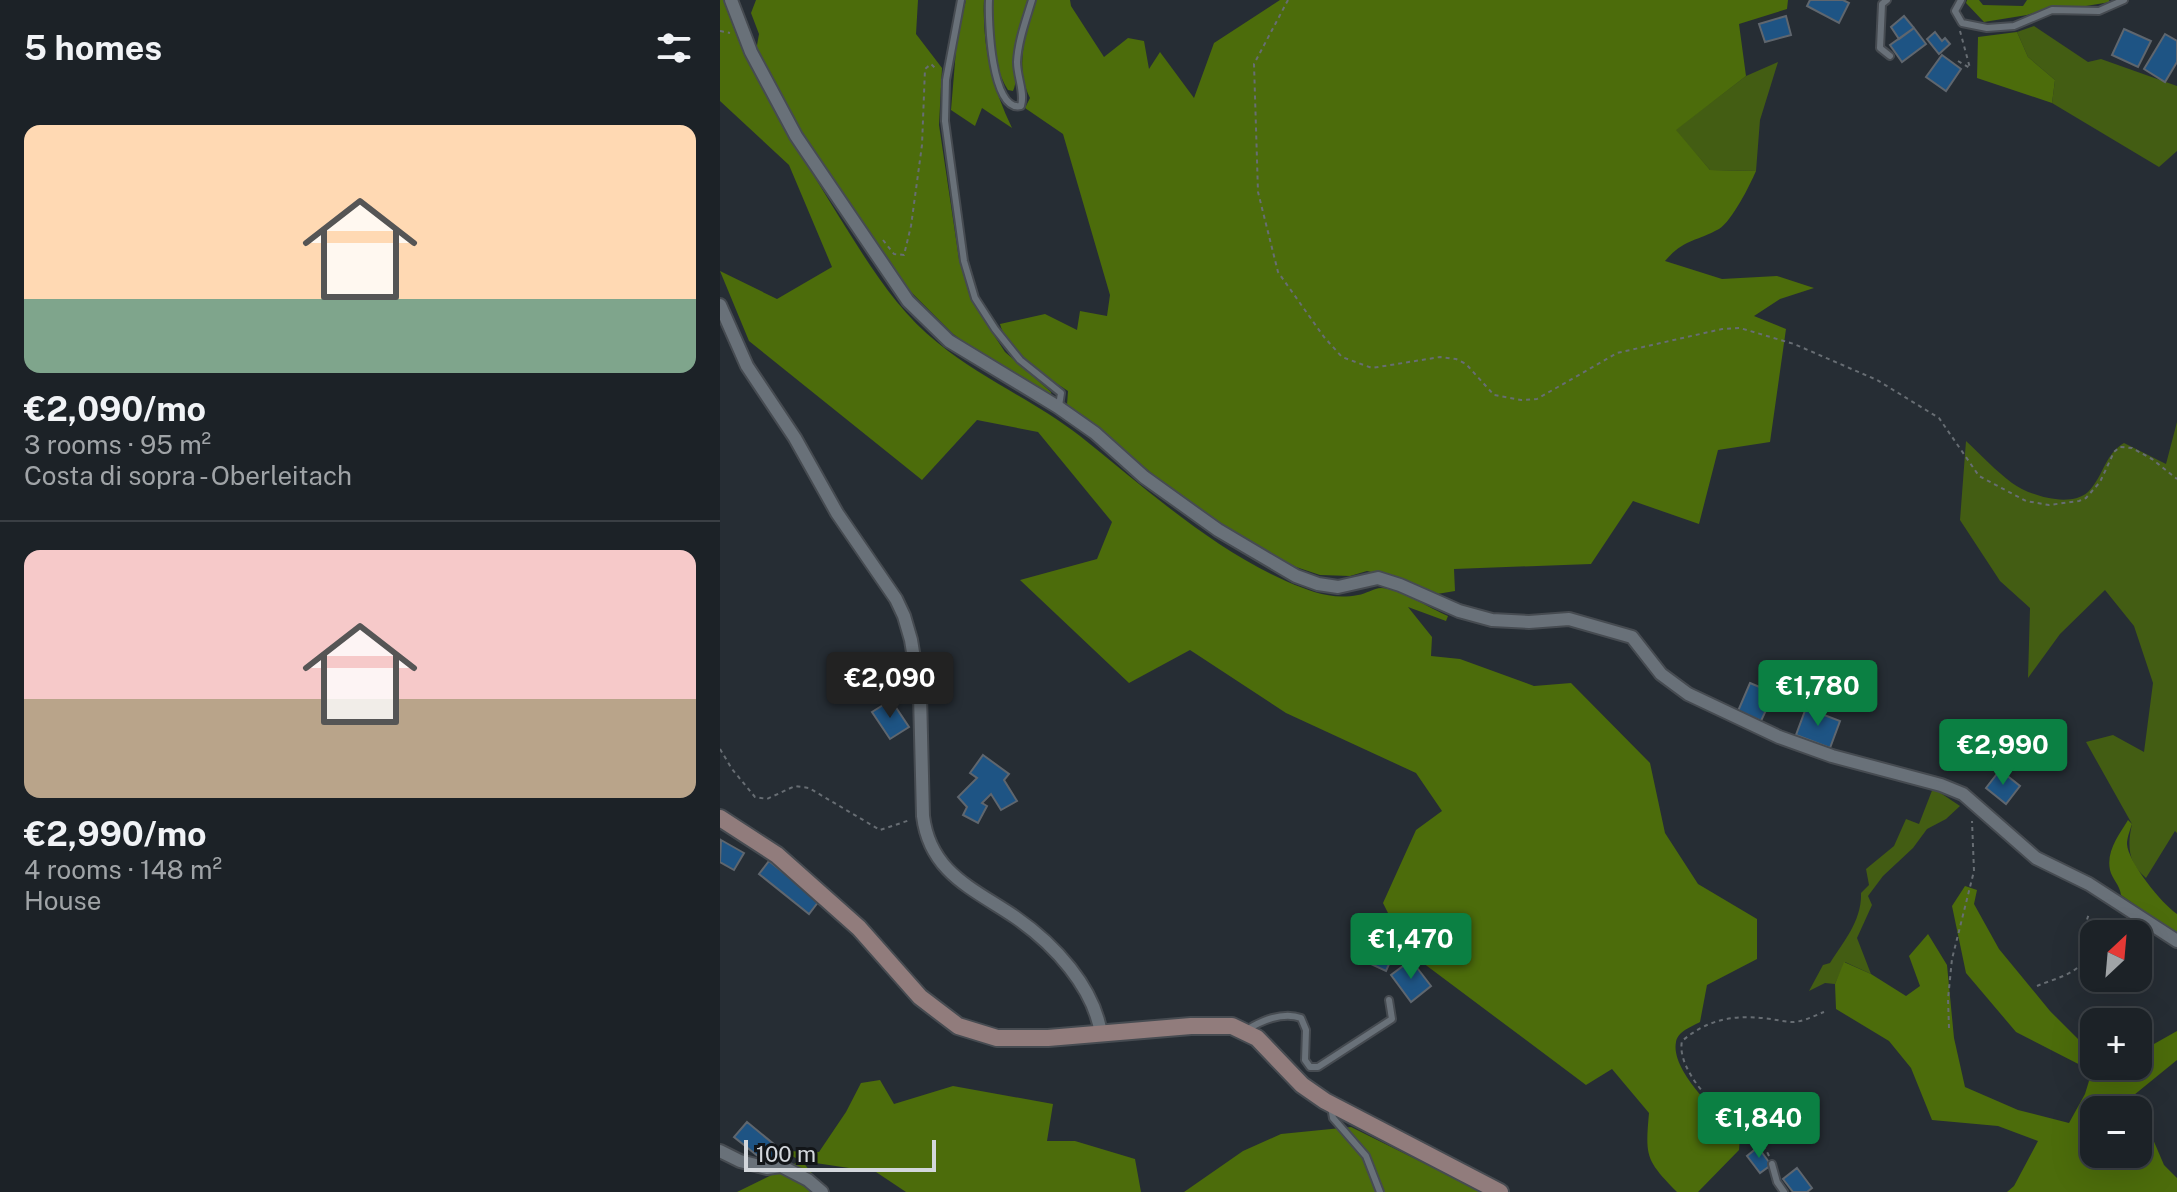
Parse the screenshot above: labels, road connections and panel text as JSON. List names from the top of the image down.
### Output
{
  "scale_bar": "100 m",
  "north": "top right",
  "page": {
    "heading": "5 homes",
    "list": [
      {
        "name": "€2,090/mo",
        "note": "3 rooms · 95 m² · Costa di sopra - Oberleitach"
      },
      {
        "name": "€2,990/mo",
        "note": "4 rooms · 148 m² · House"
      }
    ],
    "price": [
      "€2,090",
      "€1,780",
      "€2,990",
      "€1,470",
      "€1,840"
    ],
    "map_buttons": ["+", "−"],
    "scale": "100 m"
  }
}
